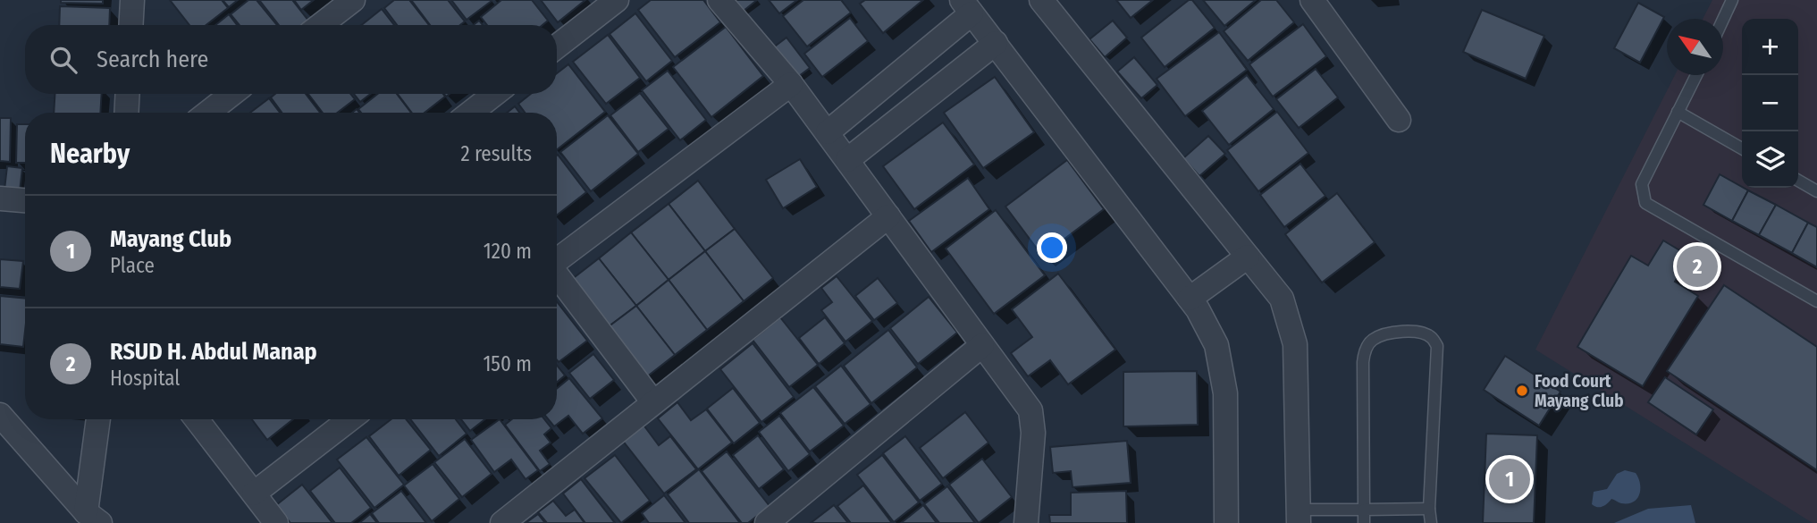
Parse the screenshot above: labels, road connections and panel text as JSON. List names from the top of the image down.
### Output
{
  "places": ["Food Court Mayang Club"],
  "north": "top left",
  "page": {
    "map_buttons": ["+", "−"],
    "search": "Search here",
    "heading": ["Nearby", "2 results"],
    "list": [
      {
        "mark": "1",
        "name": "Mayang Club",
        "note": "Place",
        "value": "120 m"
      },
      {
        "mark": "2",
        "name": "RSUD H. Abdul Manap",
        "note": "Hospital",
        "value": "150 m"
      }
    ],
    "pins": ["2", "1"]
  }
}
